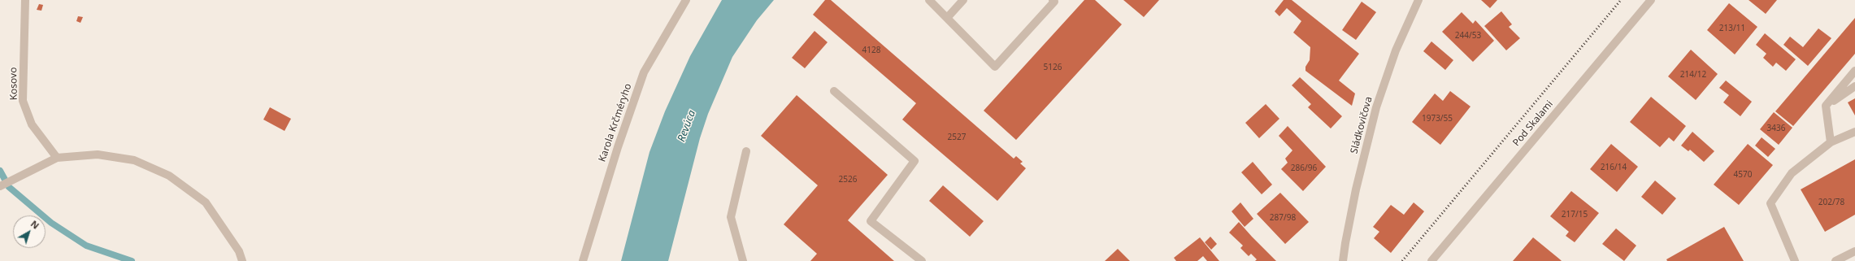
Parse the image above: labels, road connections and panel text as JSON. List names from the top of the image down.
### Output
{
  "streets": {
    "street": [
      "Kosovo",
      "Karola Krčméryho",
      "Pod Skalami",
      "Sládkovičova"
    ]
  },
  "water": ["Revúca"],
  "house_numbers": [
    "213/11",
    "244/53",
    "4128",
    "5126",
    "214/12",
    "1973/55",
    "3436",
    "2527",
    "216/14",
    "286/96",
    "4570",
    "2526",
    "202/78",
    "217/15",
    "287/98"
  ],
  "north": "top right"
}
